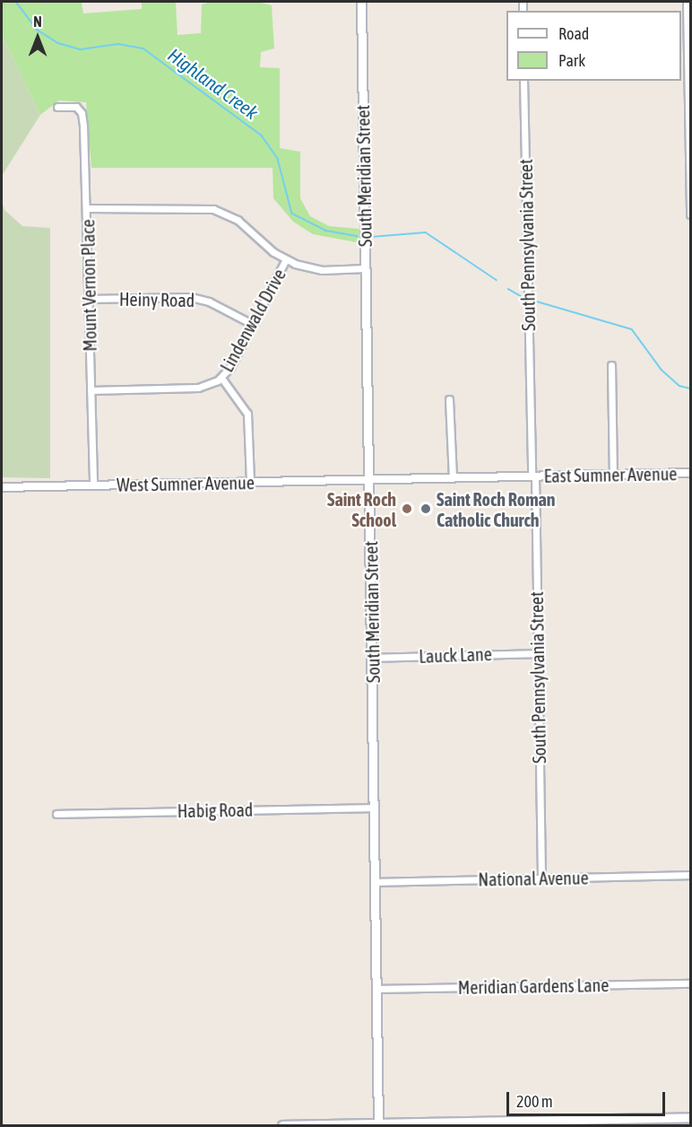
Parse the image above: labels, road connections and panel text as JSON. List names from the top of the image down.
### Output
{
  "streets": {
    "main road": ["South Meridian Street"],
    "street": [
      "South Pennsylvania Street",
      "Mount Vernon Place",
      "Heiny Road",
      "Lindenwald Drive",
      "East Sumner Avenue",
      "West Sumner Avenue",
      "Lauck Lane",
      "Habig Road",
      "National Avenue",
      "Meridian Gardens Lane"
    ]
  },
  "crossings": [
    ["South Meridian Street", "East Sumner Avenue"],
    ["South Meridian Street", "West Sumner Avenue"],
    ["South Meridian Street", "Lauck Lane"],
    ["South Meridian Street", "Habig Road"],
    ["South Meridian Street", "National Avenue"],
    ["South Meridian Street", "Meridian Gardens Lane"],
    ["South Pennsylvania Street", "East Sumner Avenue"],
    ["South Pennsylvania Street", "Lauck Lane"],
    ["South Pennsylvania Street", "National Avenue"],
    ["Mount Vernon Place", "Heiny Road"],
    ["Mount Vernon Place", "Lindenwald Drive"],
    ["Mount Vernon Place", "West Sumner Avenue"],
    ["Heiny Road", "Lindenwald Drive"],
    ["East Sumner Avenue", "West Sumner Avenue"]
  ],
  "water": ["Highland Creek"],
  "places": ["Saint Roch School", "Saint Roch Roman Catholic Church"],
  "legend": ["Road", "Park"],
  "scale_bar": "200 m",
  "north": "top"
}
